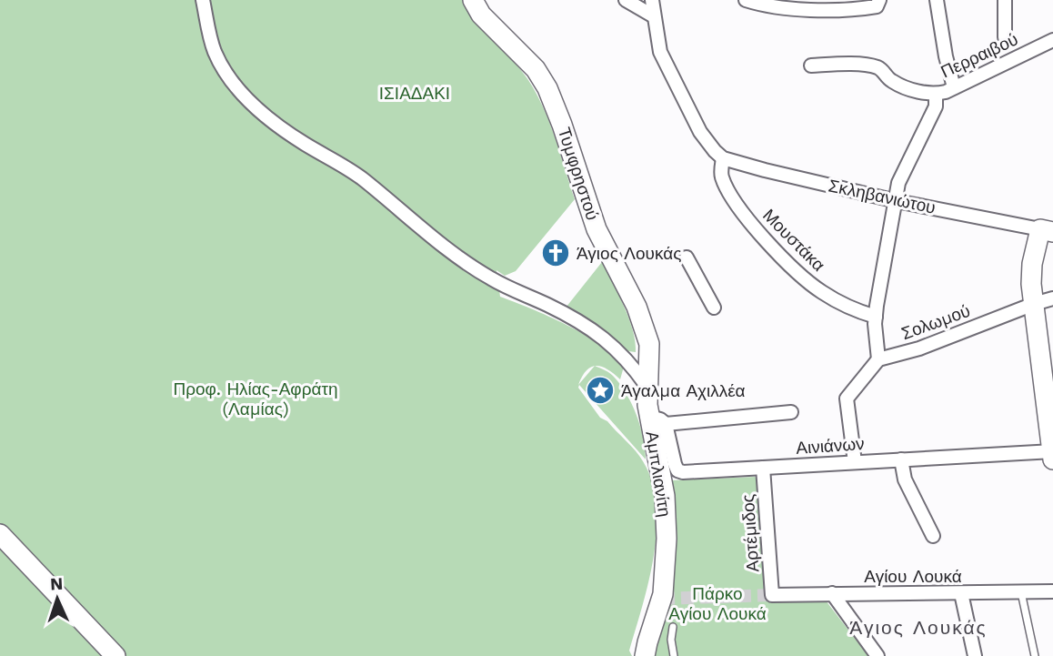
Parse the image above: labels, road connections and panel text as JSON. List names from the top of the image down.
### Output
{
  "streets": {
    "street": [
      "Περραιβού",
      "Τυμφρηστού",
      "Σκληβανιώτου",
      "Μουστάκα",
      "Σολωμού",
      "Αινιάνων",
      "Αμπλιανίτη",
      "Αρτέμιδος",
      "Αγίου Λουκά"
    ]
  },
  "crossings": [
    ["Τυμφρηστού", "Αινιάνων"],
    ["Τυμφρηστού", "Αμπλιανίτη"],
    ["Σκληβανιώτου", "Μουστάκα"],
    ["Αινιάνων", "Αμπλιανίτη"],
    ["Αινιάνων", "Αρτέμιδος"],
    ["Αρτέμιδος", "Αγίου Λουκά"]
  ],
  "districts": ["Άγιος Λουκάς"],
  "parks": ["ΙΣΙΑΔΑΚΙ", "Προφ. Ηλίας-Αφράτη (Λαμίας)", "Πάρκο Αγίου Λουκά"],
  "places": {
    "church": ["Άγιος Λουκάς"],
    "place": ["Άγαλμα Αχιλλέα"]
  },
  "north": "top"
}
